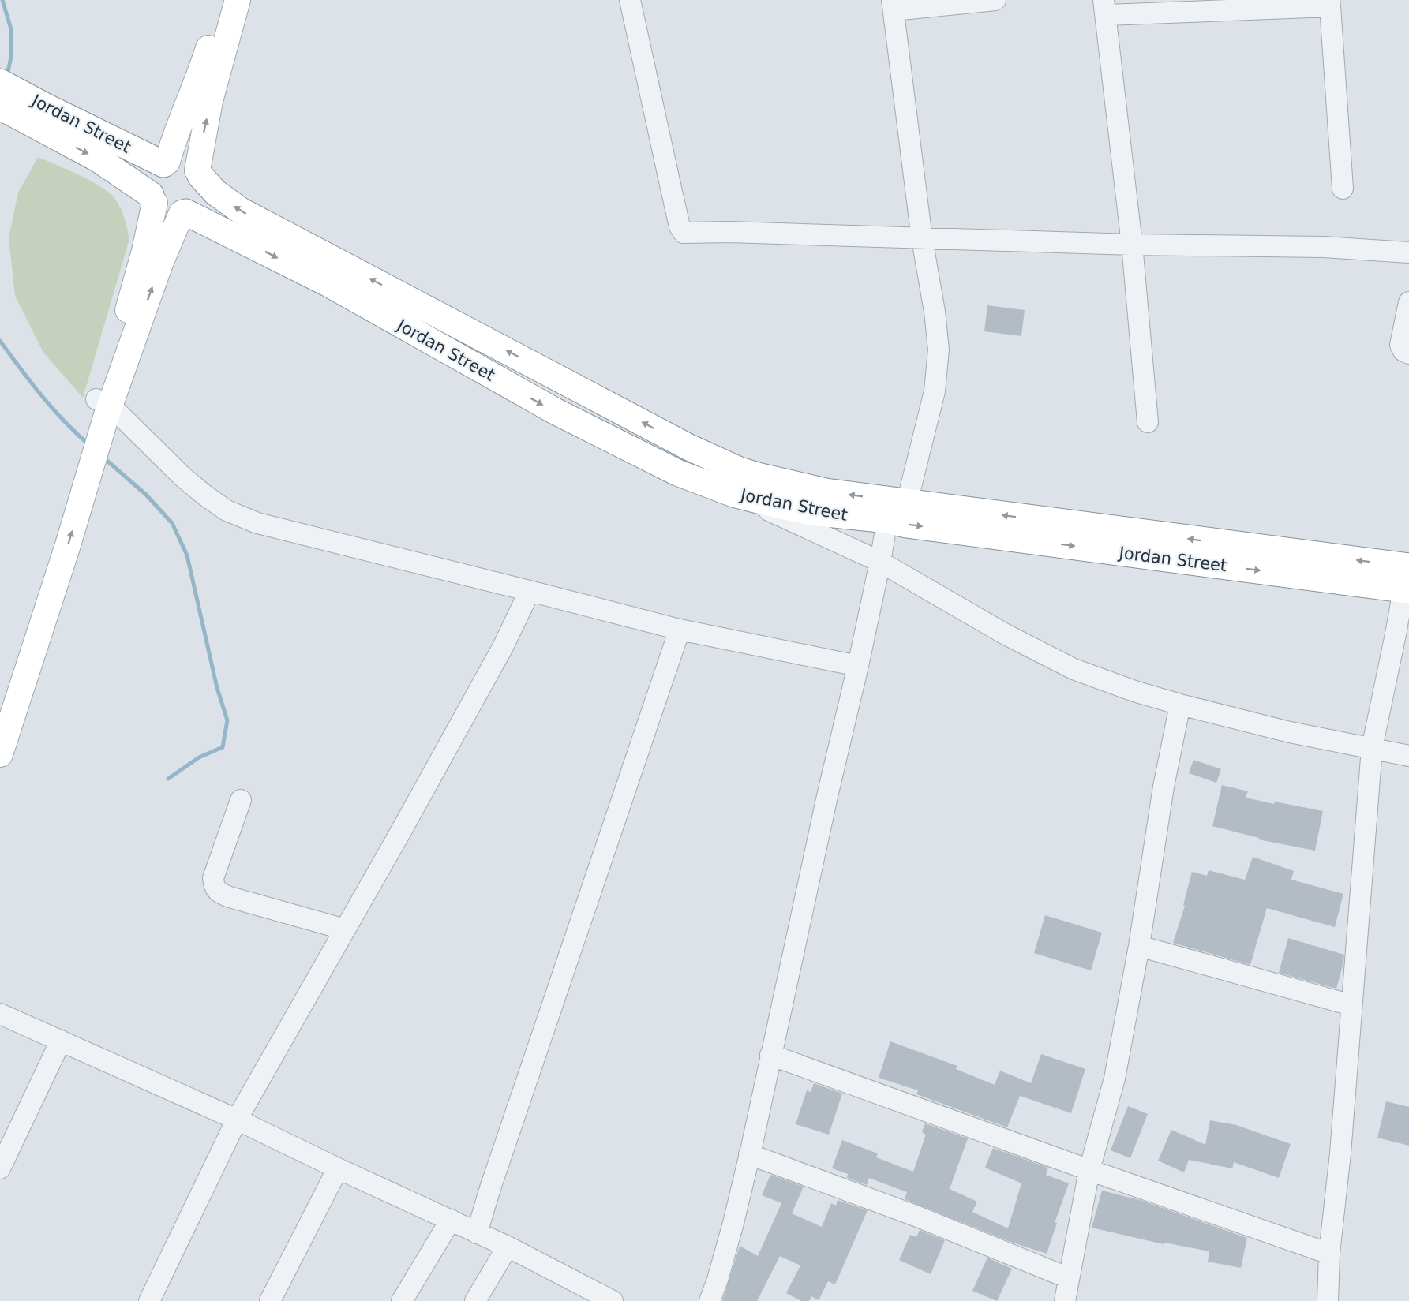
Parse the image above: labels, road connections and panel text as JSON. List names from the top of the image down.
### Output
{
  "streets": {
    "highway": ["Jordan Street"]
  }
}
